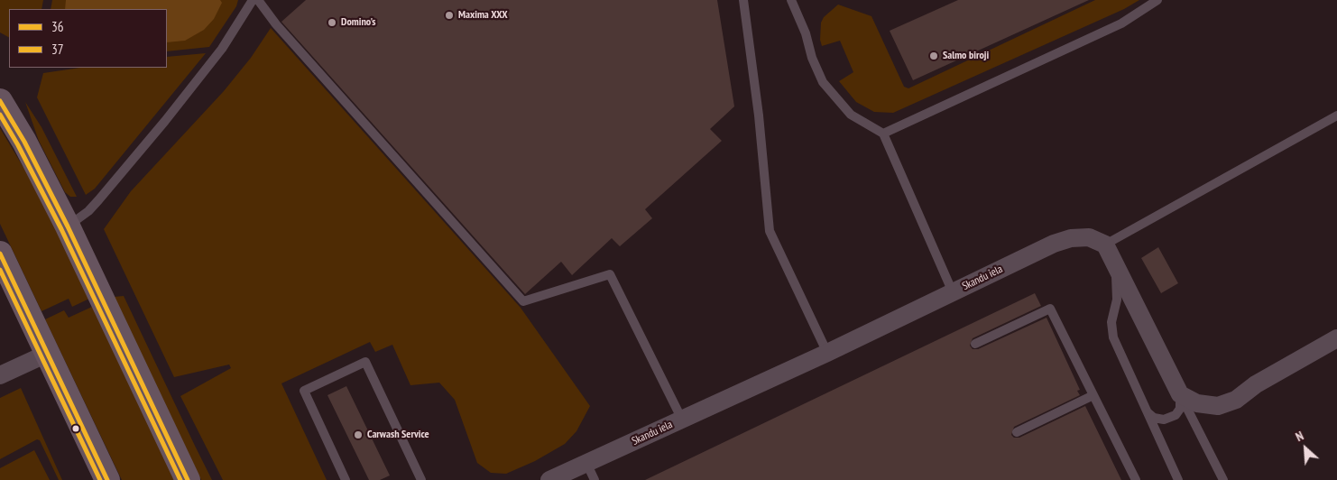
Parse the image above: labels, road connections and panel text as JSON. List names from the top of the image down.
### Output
{
  "streets": {
    "street": ["Skandu iela"]
  },
  "places": [
    "Maxima XXX",
    "Domino's",
    "Salmo biroji",
    "Carwash Service"
  ],
  "lines": ["transit line 36", "transit line 37"],
  "legend": ["36", "37"],
  "north": "top left"
}
